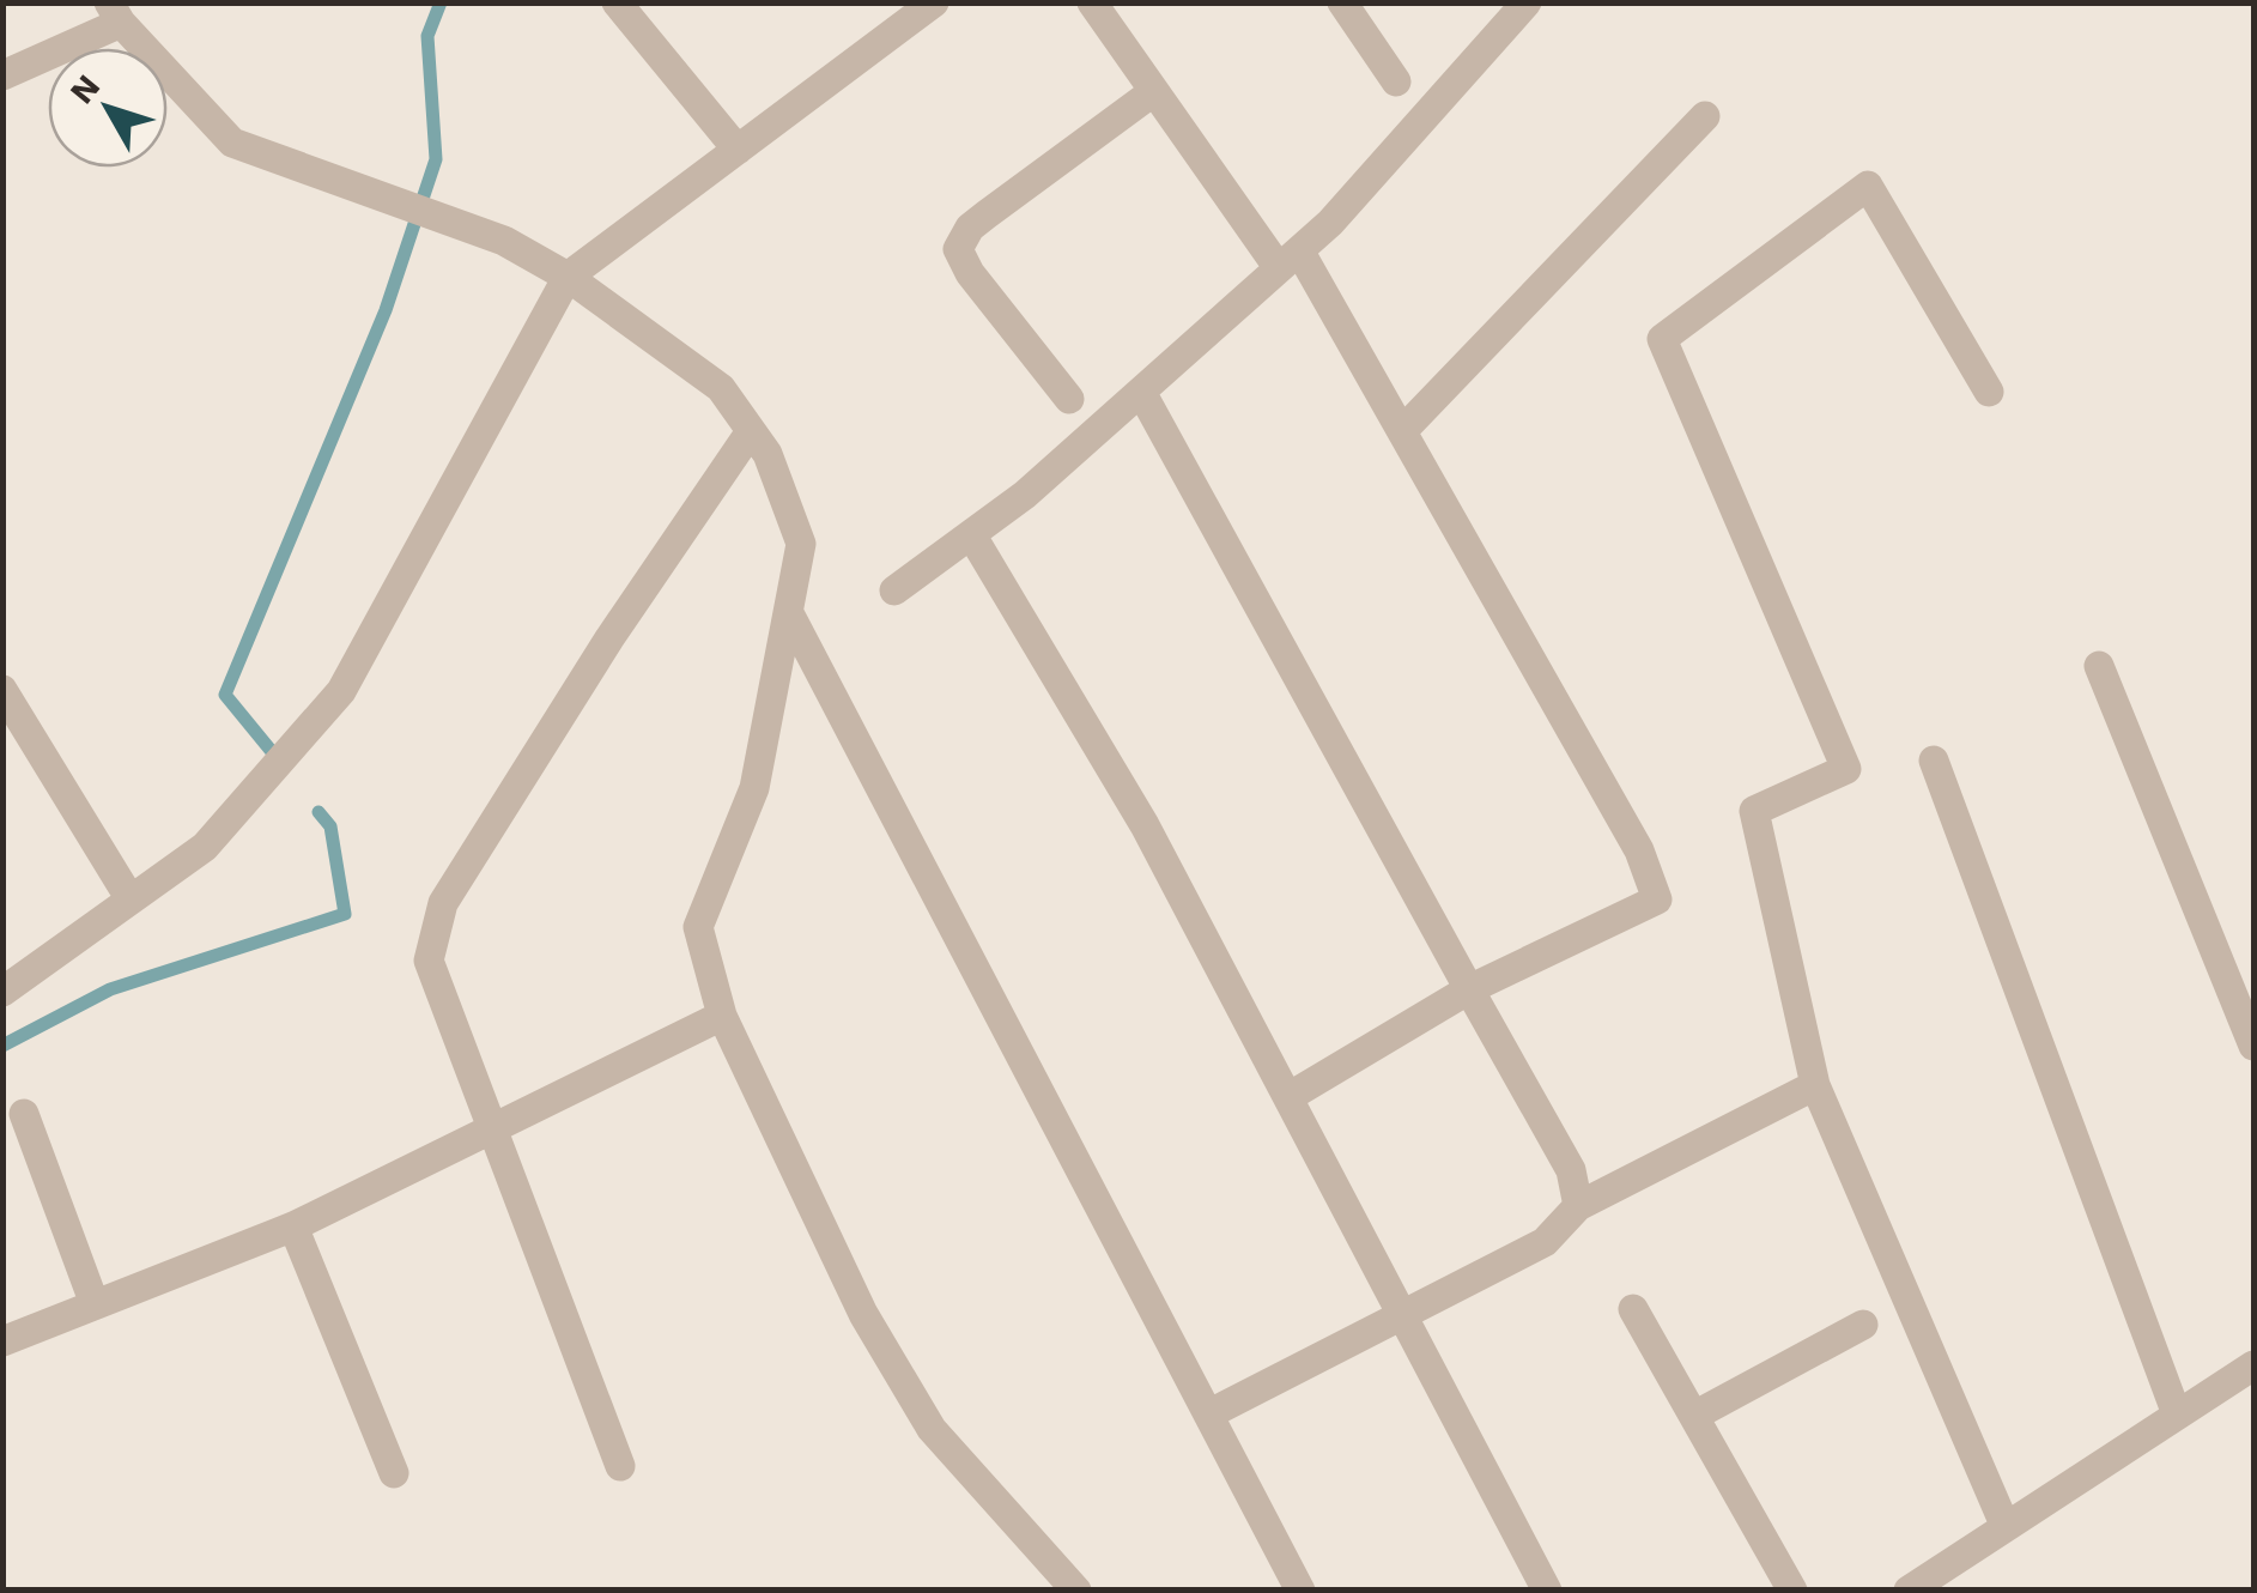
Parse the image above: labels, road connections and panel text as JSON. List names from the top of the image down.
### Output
{
  "north": "top left"
}
